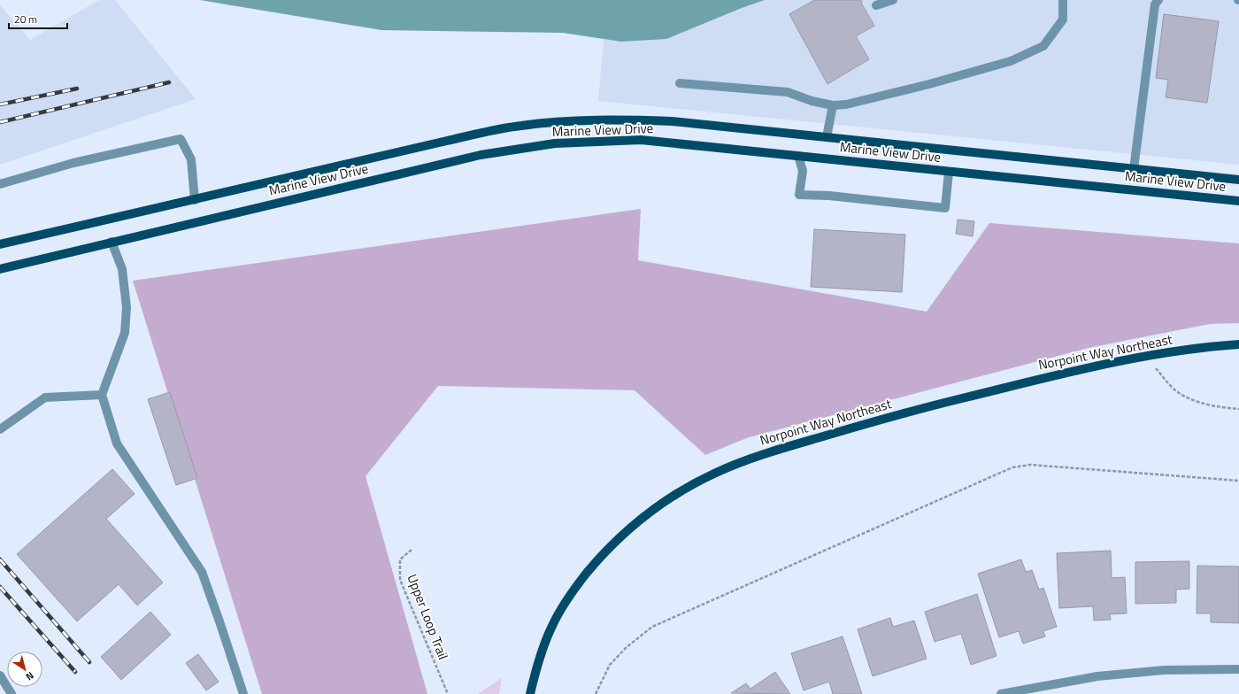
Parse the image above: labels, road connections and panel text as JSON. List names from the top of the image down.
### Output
{
  "streets": {
    "main road": ["Marine View Drive", "Norpoint Way Northeast"],
    "path": ["Upper Loop Trail"]
  },
  "scale_bar": "20 m",
  "north": "bottom right"
}
